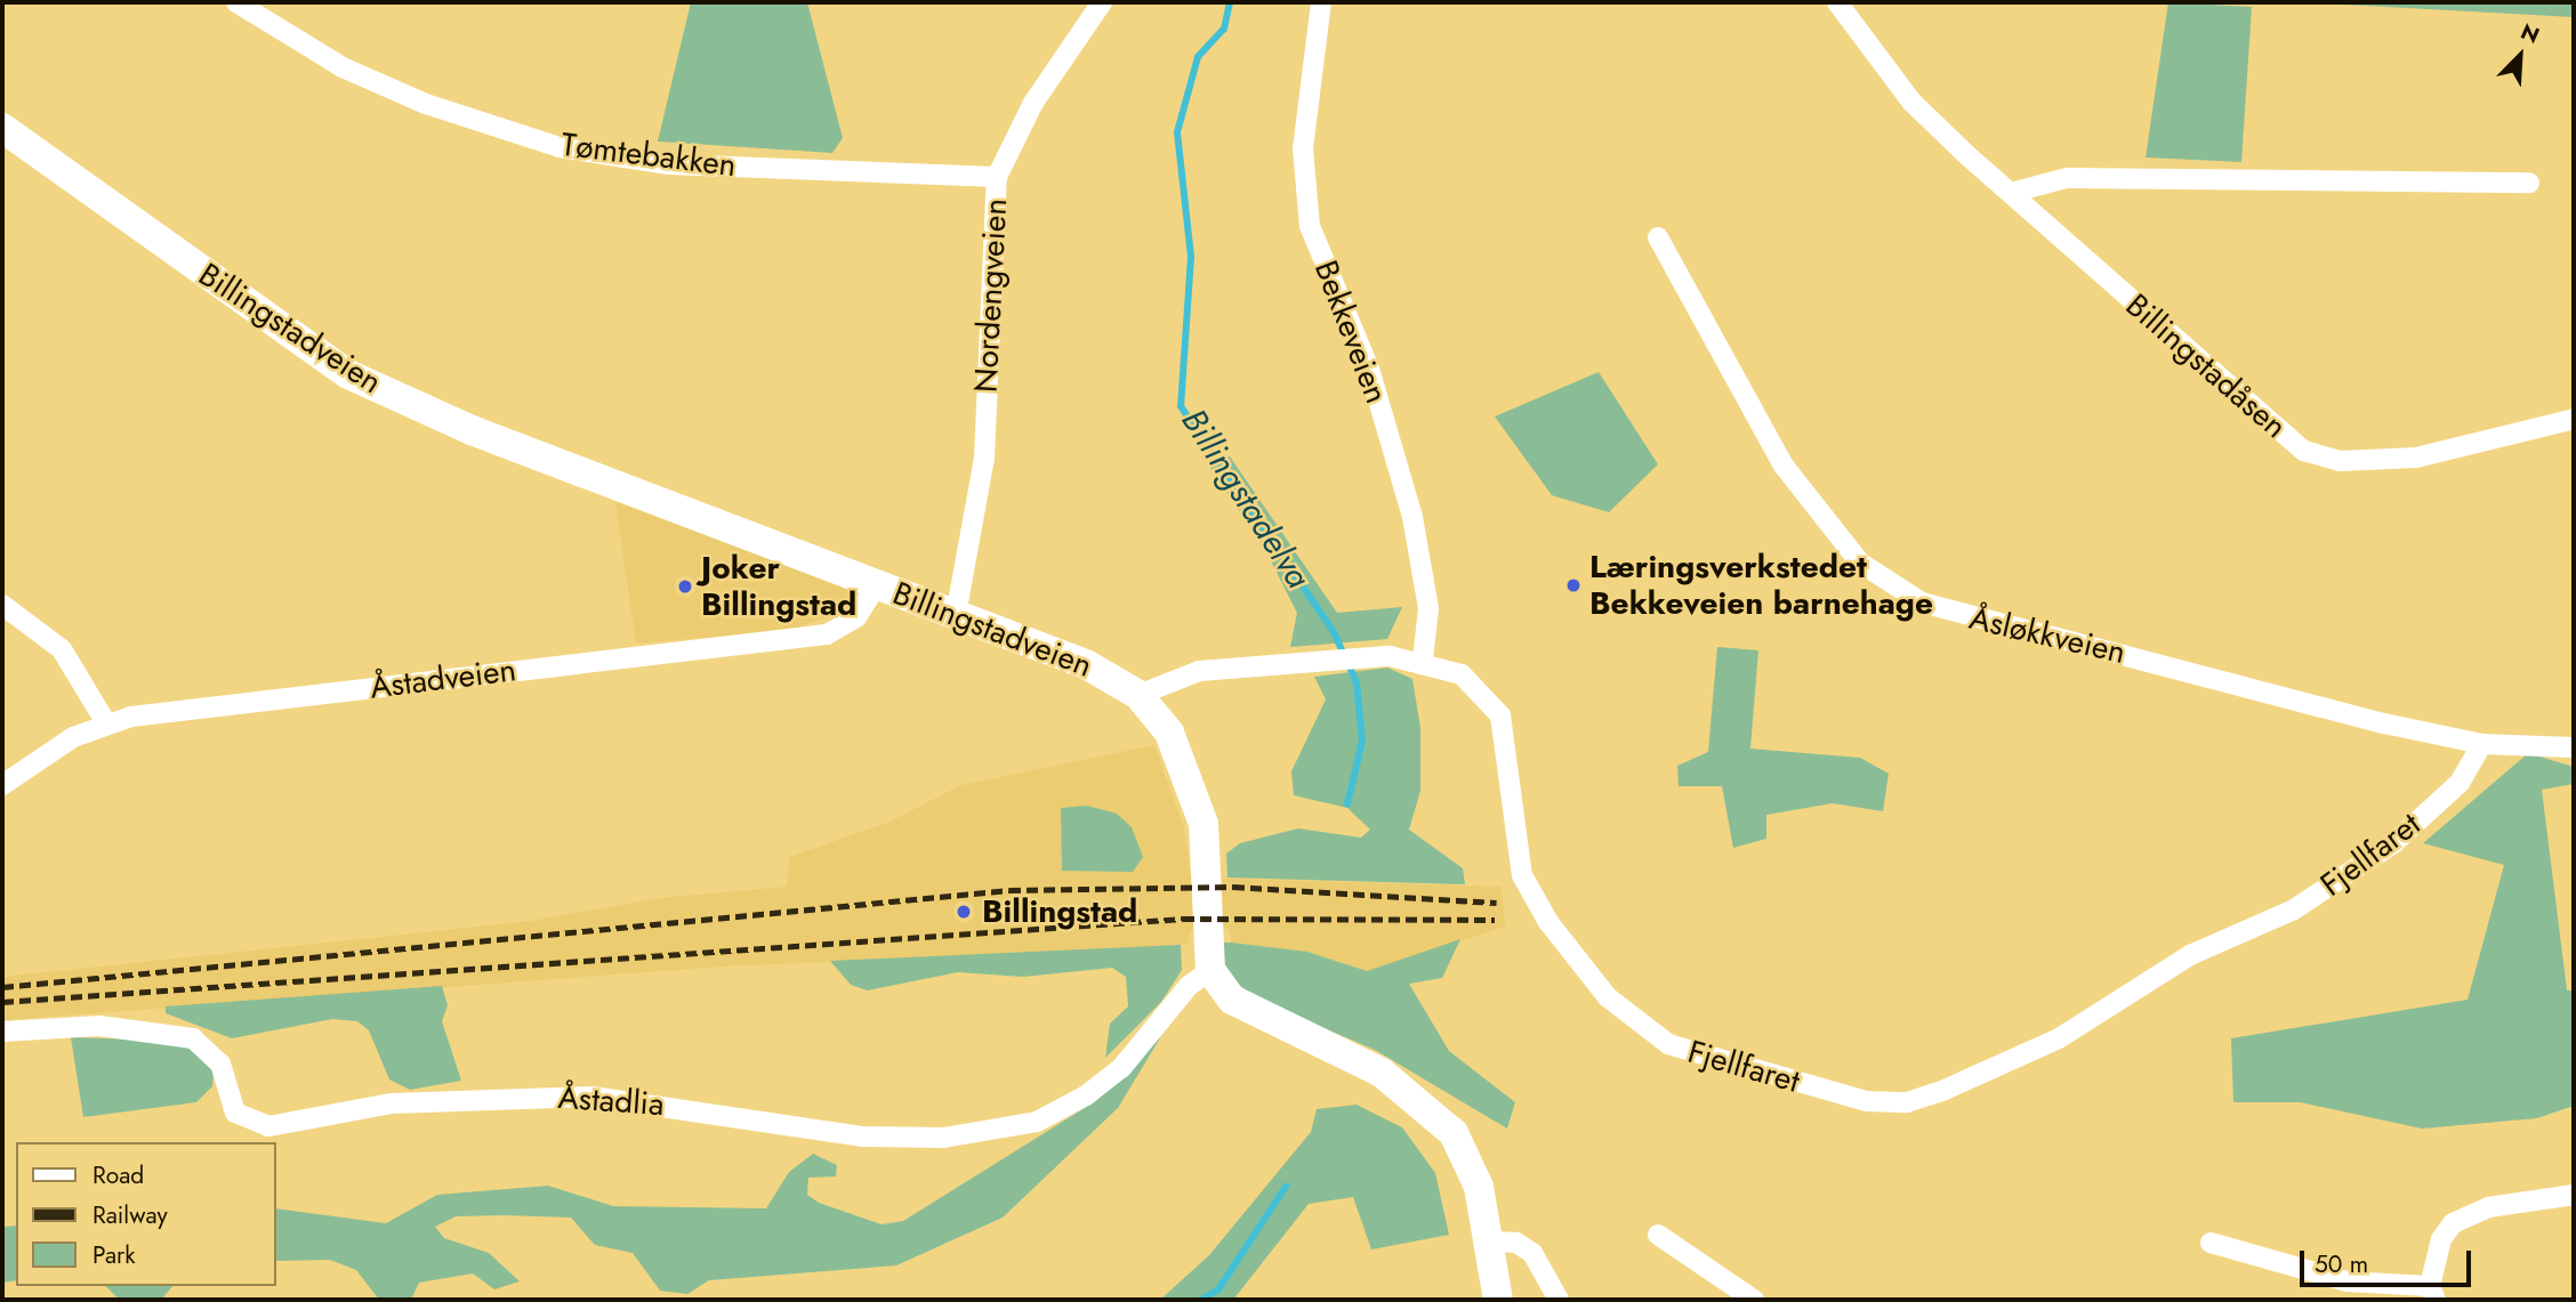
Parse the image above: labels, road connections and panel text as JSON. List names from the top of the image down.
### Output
{
  "streets": {
    "main road": ["Billingstadveien"],
    "street": [
      "Tømtebakken",
      "Nordengveien",
      "Bekkeveien",
      "Billingstadåsen",
      "Åsløkkveien",
      "Åstadveien",
      "Fjellfaret",
      "Åstadlia"
    ]
  },
  "crossings": [
    ["Tømtebakken", "Nordengveien"],
    ["Nordengveien", "Billingstadveien"],
    ["Billingstadveien", "Åstadveien"],
    ["Billingstadveien", "Fjellfaret"],
    ["Billingstadveien", "Åstadlia"],
    ["Bekkeveien", "Fjellfaret"],
    ["Åsløkkveien", "Fjellfaret"]
  ],
  "water": ["Billingstadelva"],
  "places": ["Læringsverkstedet Bekkeveien barnehage", "Joker Billingstad", "Billingstad"],
  "legend": ["Road", "Railway", "Park"],
  "scale_bar": "50 m",
  "north": "top right"
}
